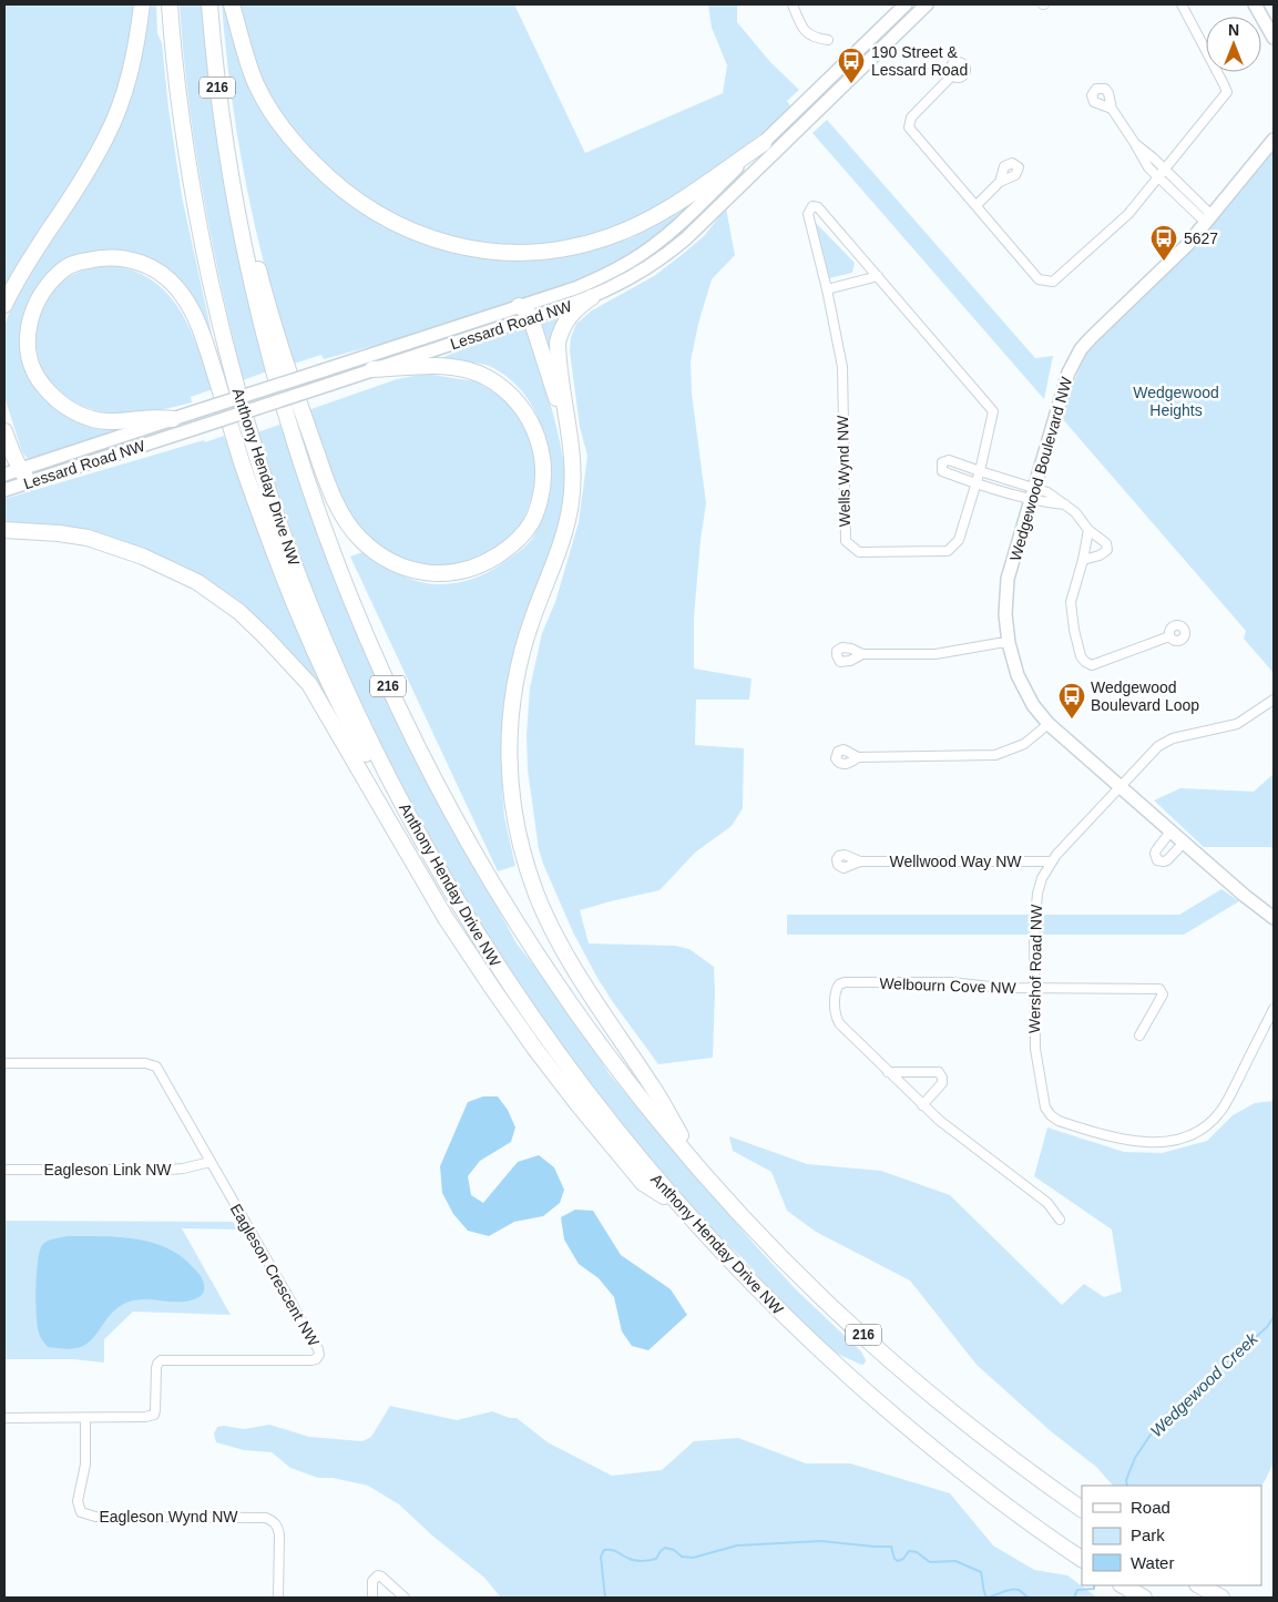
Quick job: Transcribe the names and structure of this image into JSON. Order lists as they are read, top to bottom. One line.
{"streets":{"highway":["216","Anthony Henday Drive NW"],"main road":["Lessard Road NW","Wedgewood Boulevard NW"],"street":["Wells Wynd NW","Wellwood Way NW","Wershof Road NW","Welbourn Cove NW","Eagleson Link NW","Eagleson Crescent NW","Eagleson Wynd NW"]},"crossings":[["Wedgewood Boulevard NW","Wershof Road NW"],["Wellwood Way NW","Wershof Road NW"],["Wershof Road NW","Welbourn Cove NW"],["Eagleson Link NW","Eagleson Crescent NW"],["Eagleson Crescent NW","Eagleson Wynd NW"]],"water":["Wedgewood Creek"],"parks":["Wedgewood Heights"],"places":{"bus stop":["190 Street & Lessard Road","5627","Wedgewood Boulevard Loop"]},"legend":["Road","Park","Water"],"north":"top"}
